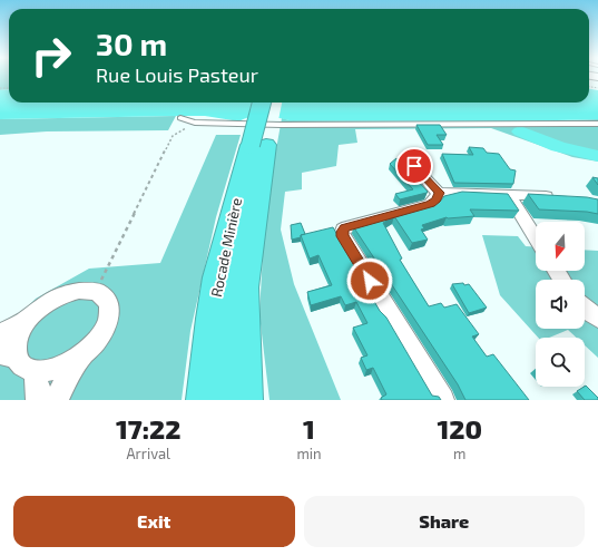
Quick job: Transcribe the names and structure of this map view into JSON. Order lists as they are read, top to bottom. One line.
{"streets":{"highway":["Rocade Minière"]},"north":"bottom","page":{"turn":["30 m","Rue Louis Pasteur"],"eta":["17:22","Arrival","1","min","120","m"],"buttons":["Exit","Share"]}}
